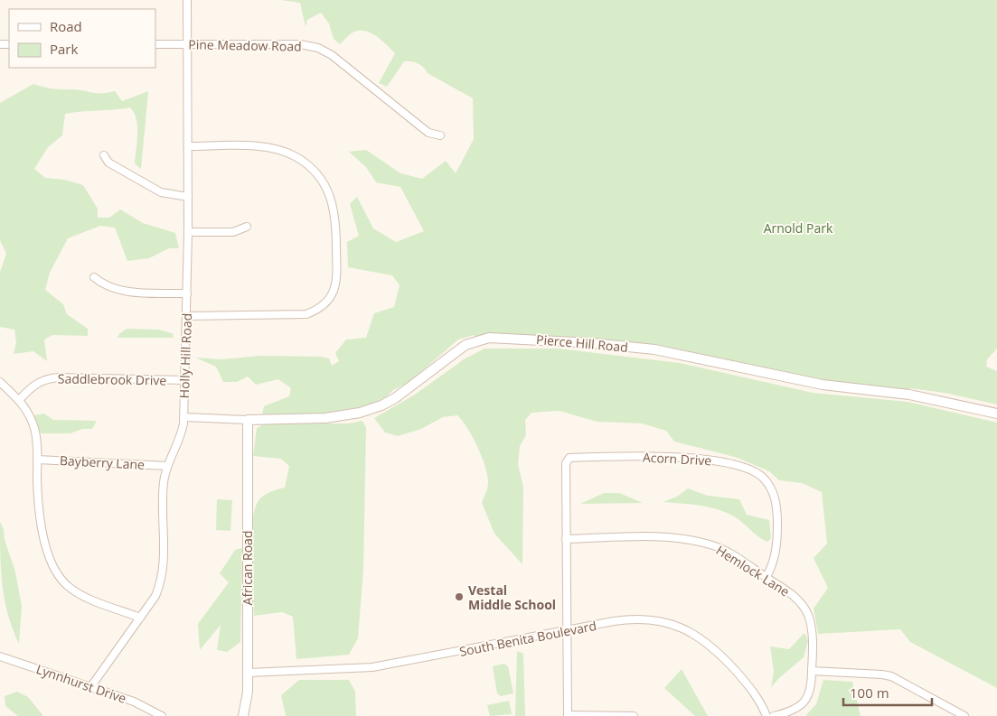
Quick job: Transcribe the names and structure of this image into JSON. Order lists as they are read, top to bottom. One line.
{"streets":{"street":["Pine Meadow Road","Pierce Hill Road","Holly Hill Road","Saddlebrook Drive","Acorn Drive","Bayberry Lane","African Road","Hemlock Lane","South Benita Boulevard","Lynnhurst Drive"]},"crossings":[["Pine Meadow Road","Holly Hill Road"],["Pierce Hill Road","Holly Hill Road"],["Pierce Hill Road","African Road"],["Holly Hill Road","Saddlebrook Drive"],["Holly Hill Road","Bayberry Lane"],["Holly Hill Road","Lynnhurst Drive"],["Acorn Drive","Hemlock Lane"],["African Road","South Benita Boulevard"]],"parks":["Arnold Park"],"places":["Vestal Middle School"],"legend":["Road","Park"],"scale_bar":"100 m"}
